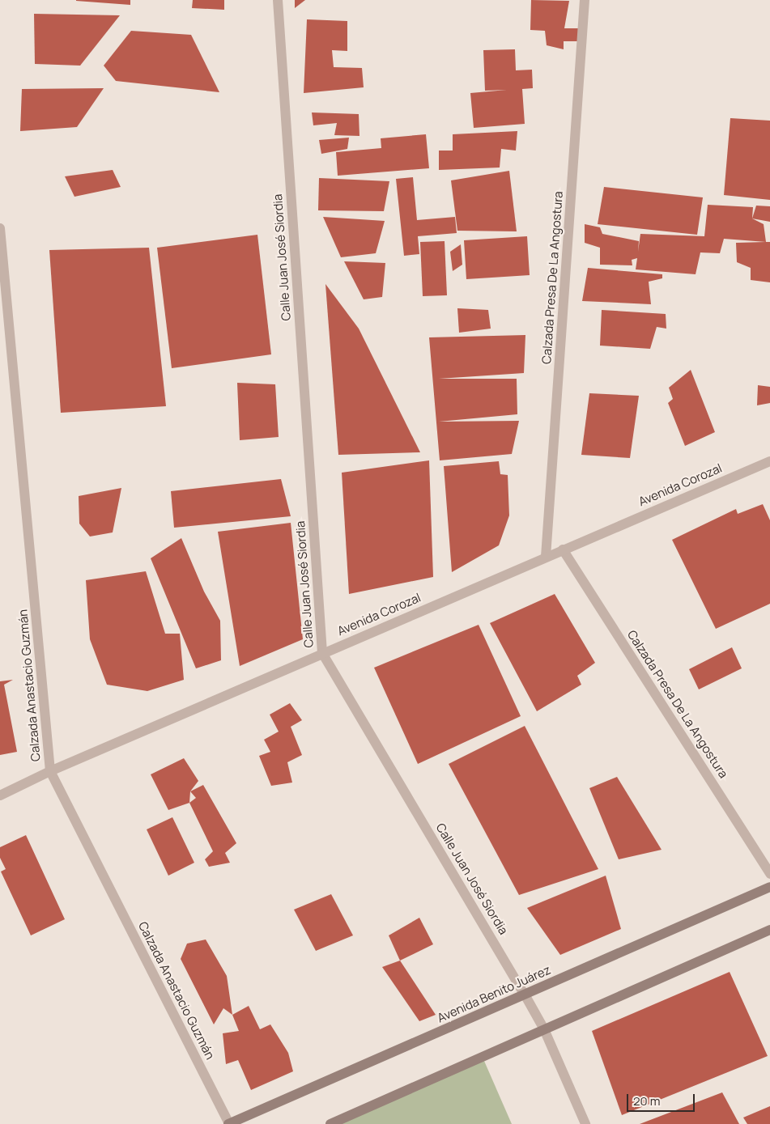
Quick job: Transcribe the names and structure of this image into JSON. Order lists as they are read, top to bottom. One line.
{"streets":{"main road":["Avenida Benito Juárez"],"street":["Calle Juan José Siordia","Calzada Presa De La Angostura","Avenida Corozal","Calzada Anastacio Guzmán"]},"crossings":[["Calle Juan José Siordia","Avenida Corozal"],["Calle Juan José Siordia","Avenida Benito Juárez"],["Calzada Presa De La Angostura","Avenida Corozal"],["Avenida Corozal","Calzada Anastacio Guzmán"],["Calzada Anastacio Guzmán","Avenida Benito Juárez"]],"scale_bar":"20 m"}
